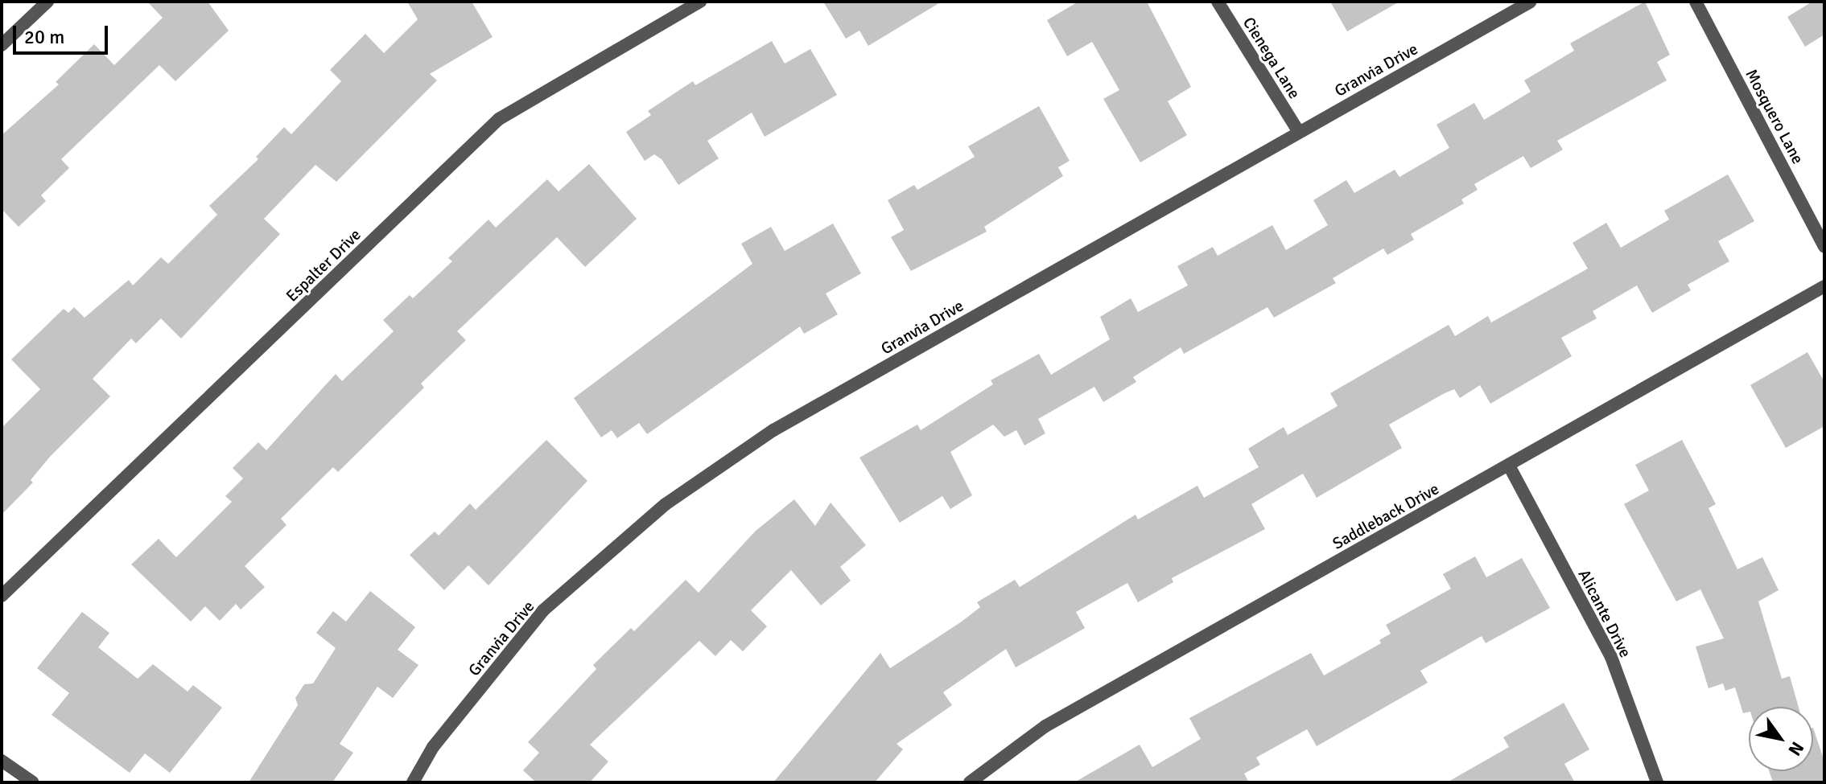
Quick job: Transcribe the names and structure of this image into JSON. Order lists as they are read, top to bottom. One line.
{"streets":{"street":["Cienega Lane","Granvia Drive","Mosquero Lane","Espalter Drive","Saddleback Drive","Alicante Drive"]},"crossings":[["Cienega Lane","Granvia Drive"],["Saddleback Drive","Alicante Drive"]],"scale_bar":"20 m","north":"bottom right"}
